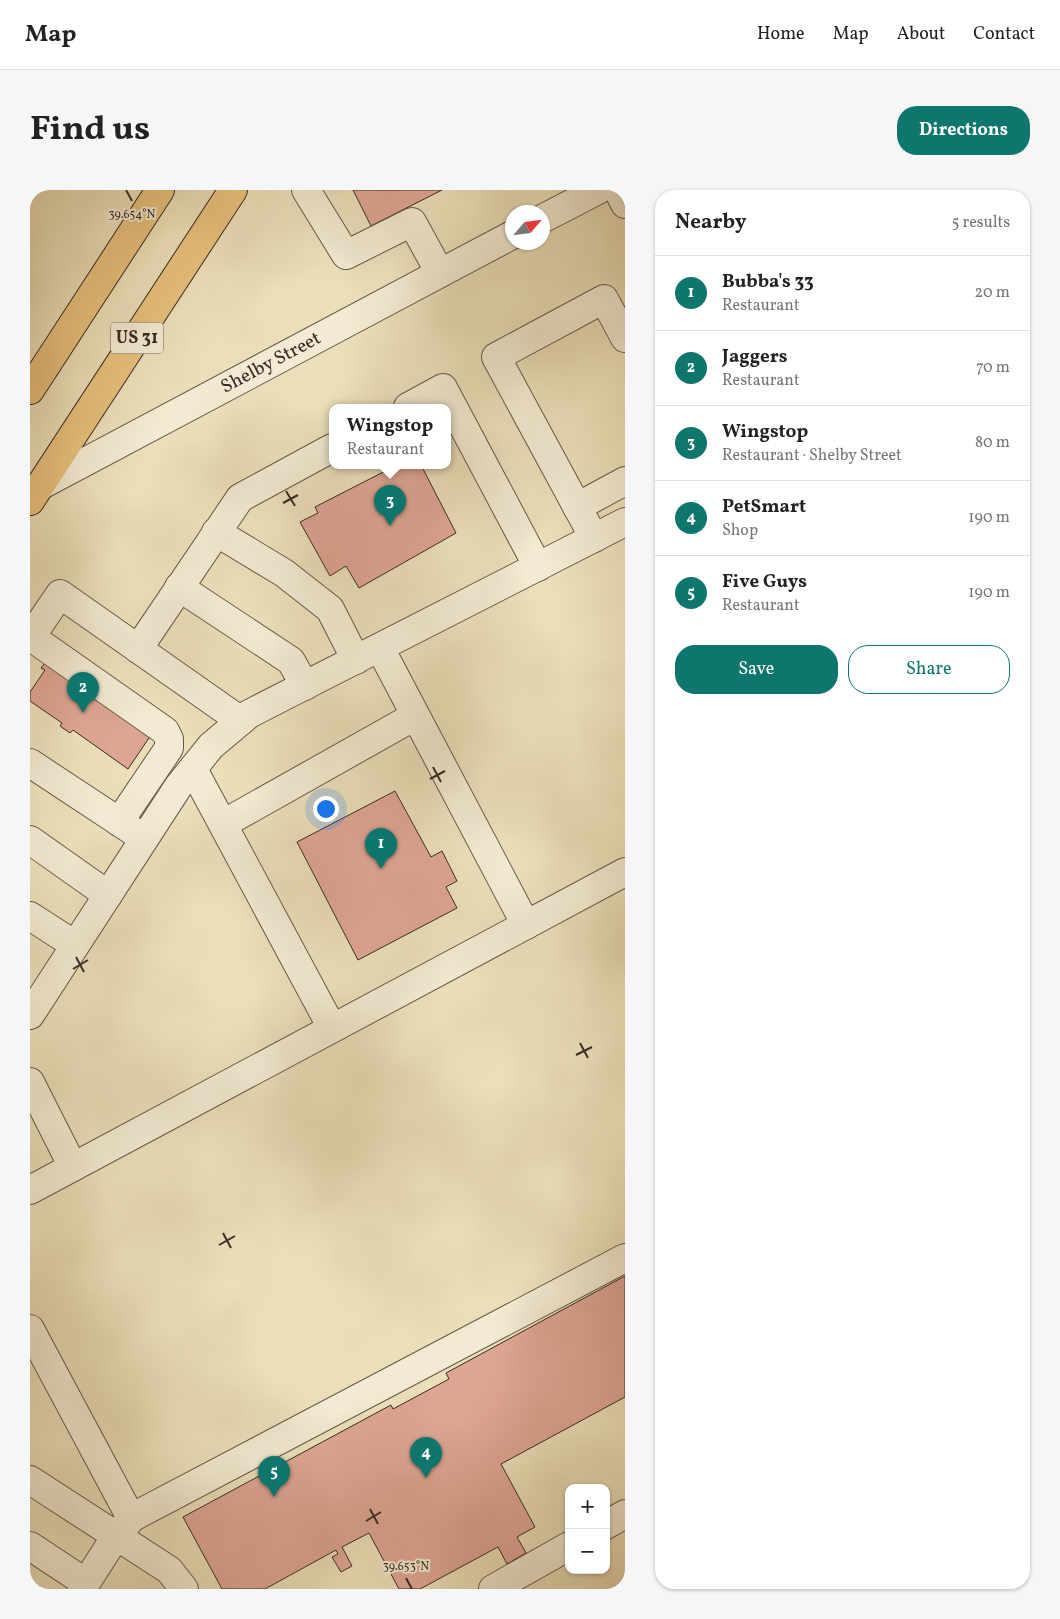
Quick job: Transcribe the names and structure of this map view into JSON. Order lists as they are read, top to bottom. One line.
{"streets":{"main road":["US 31"],"street":["Shelby Street"]},"crossings":[["US 31","Shelby Street"]],"north":"top right","page":{"header":"Map","nav":["Home","Map","About","Contact"],"title":"Find us","buttons":["Directions",["Save","Share"]],"heading":["Nearby","5 results"],"list":[{"mark":"1","name":"Bubba's 33","note":"Restaurant","value":"20 m"},{"mark":"2","name":"Jaggers","note":"Restaurant","value":"70 m"},{"mark":"3","name":"Wingstop","note":"Restaurant · Shelby Street","value":"80 m"},{"mark":"4","name":"PetSmart","note":"Shop","value":"190 m"},{"mark":"5","name":"Five Guys","note":"Restaurant","value":"190 m"}],"popup":["Wingstop","Restaurant"],"pins":["3","2","1","4","5"],"map_buttons":["+","−"]},"coordinates":["39.654°N","39.653°N"]}
